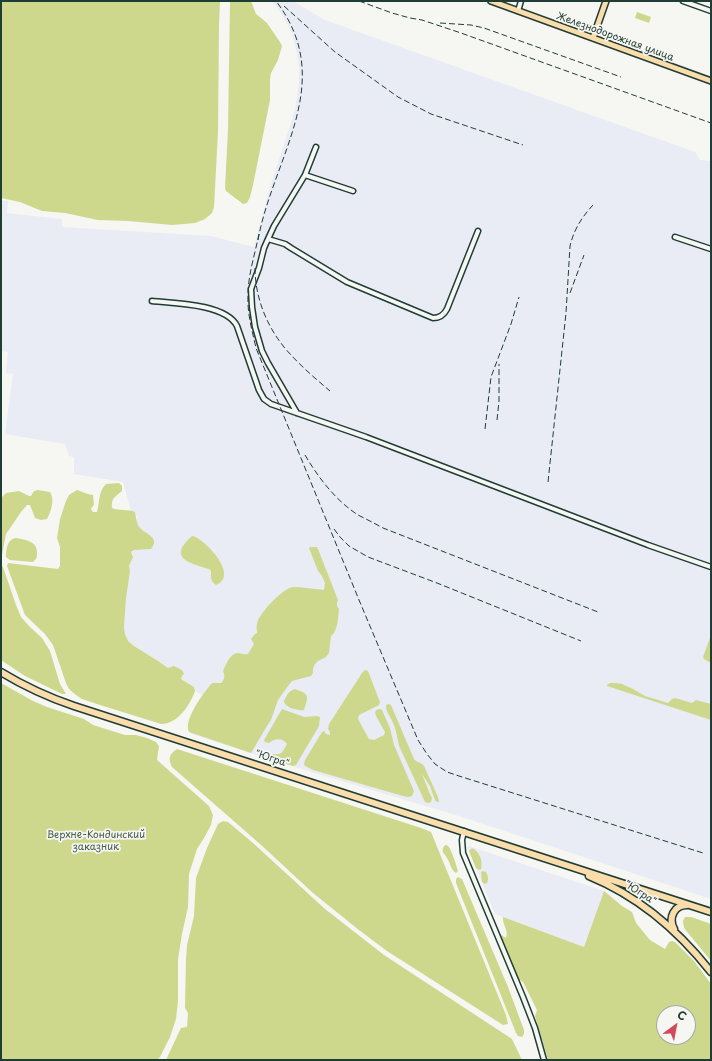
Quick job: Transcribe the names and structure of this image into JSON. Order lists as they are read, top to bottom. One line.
{"streets":{"highway":["\"Югра\""],"main road":["Железнодорожная улица"]},"parks":["Верхне-Кондинский заказник"],"north":"top right"}
